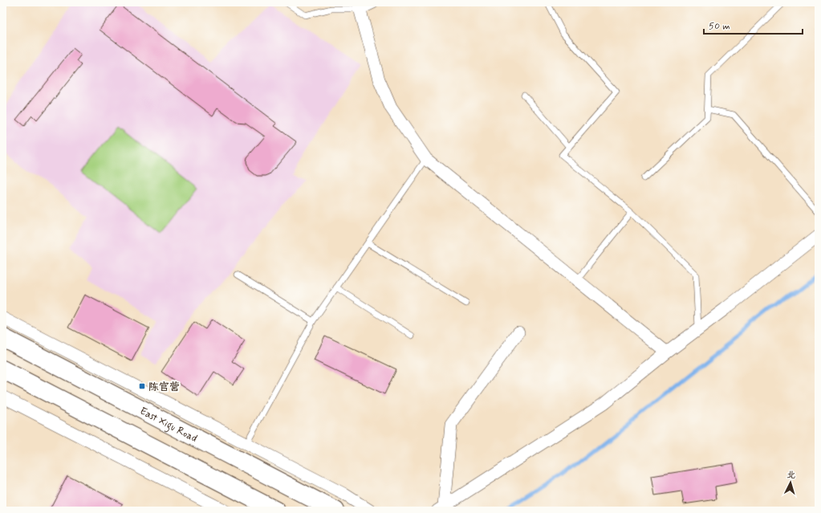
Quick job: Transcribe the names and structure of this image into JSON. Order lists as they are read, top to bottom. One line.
{"streets":{"main road":["East Xigu Road"]},"places":{"transit":["陈官营"]},"scale_bar":"50 m","north":"top"}
